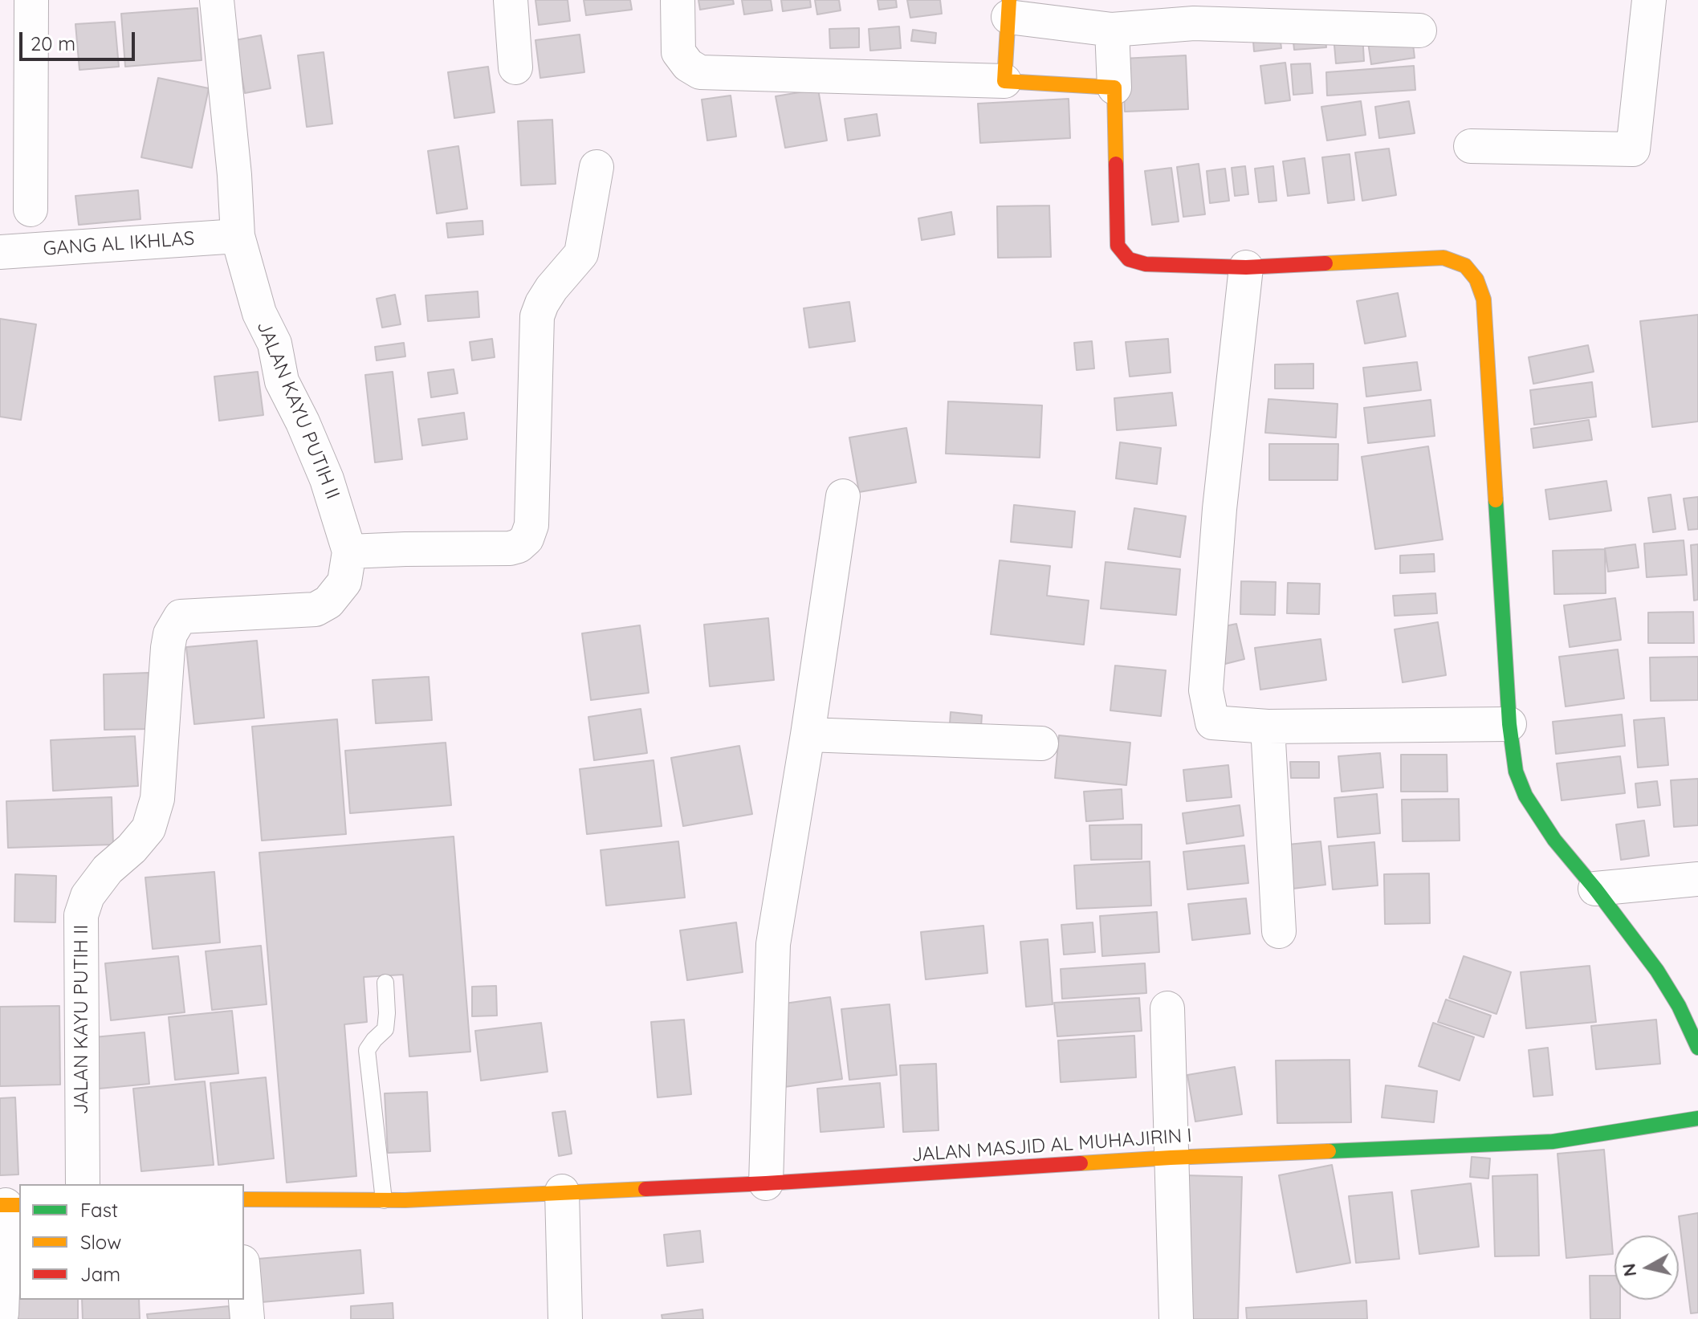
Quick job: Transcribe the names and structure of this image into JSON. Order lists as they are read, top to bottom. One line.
{"streets":{"street":["GANG AL IKHLAS","JALAN KAYU PUTIH II","JALAN MASJID AL MUHAJIRIN I"]},"crossings":[["GANG AL IKHLAS","JALAN KAYU PUTIH II"]],"legend":["Fast","Slow","Jam"],"scale_bar":"20 m","north":"left"}
